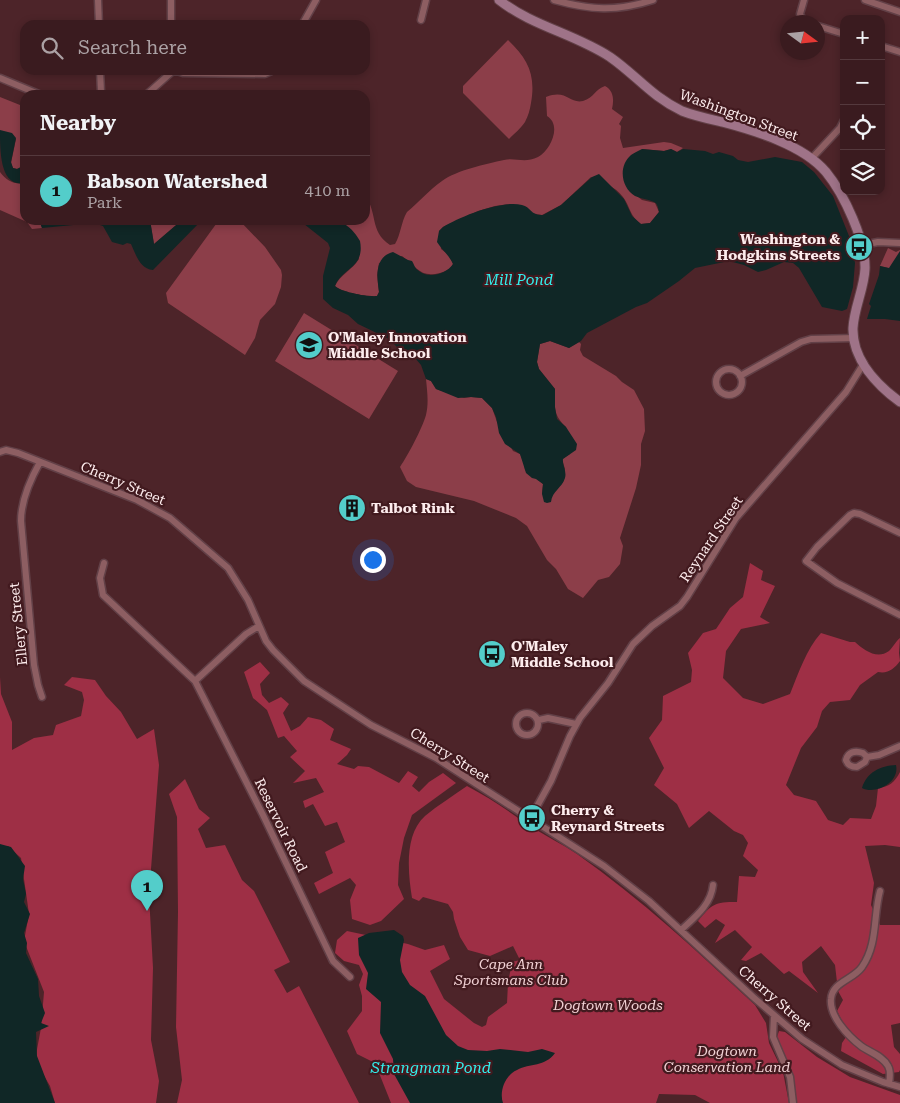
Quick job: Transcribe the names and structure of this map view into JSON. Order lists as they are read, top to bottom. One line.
{"streets":{"main road":["Washington Street"],"street":["Cherry Street","Reynard Street","Ellery Street","Reservoir Road"]},"crossings":[["Washington Street","Reynard Street"],["Cherry Street","Reynard Street"],["Cherry Street","Ellery Street"]],"water":["Mill Pond","Strangman Pond"],"parks":["Cape Ann Sportsmans Club","Dogtown Woods","Dogtown Conservation Land"],"places":{"bus stop":["Washington & Hodgkins Streets","O'Maley Middle School","Cherry & Reynard Streets"],"school or university":["O'Maley Innovation Middle School"],"building":["Talbot Rink"]},"north":"right","page":{"map_buttons":["+","−"],"search":"Search here","heading":"Nearby","list":[{"mark":"1","name":"Babson Watershed","note":"Park","value":"410 m"}],"pins":"1"}}
